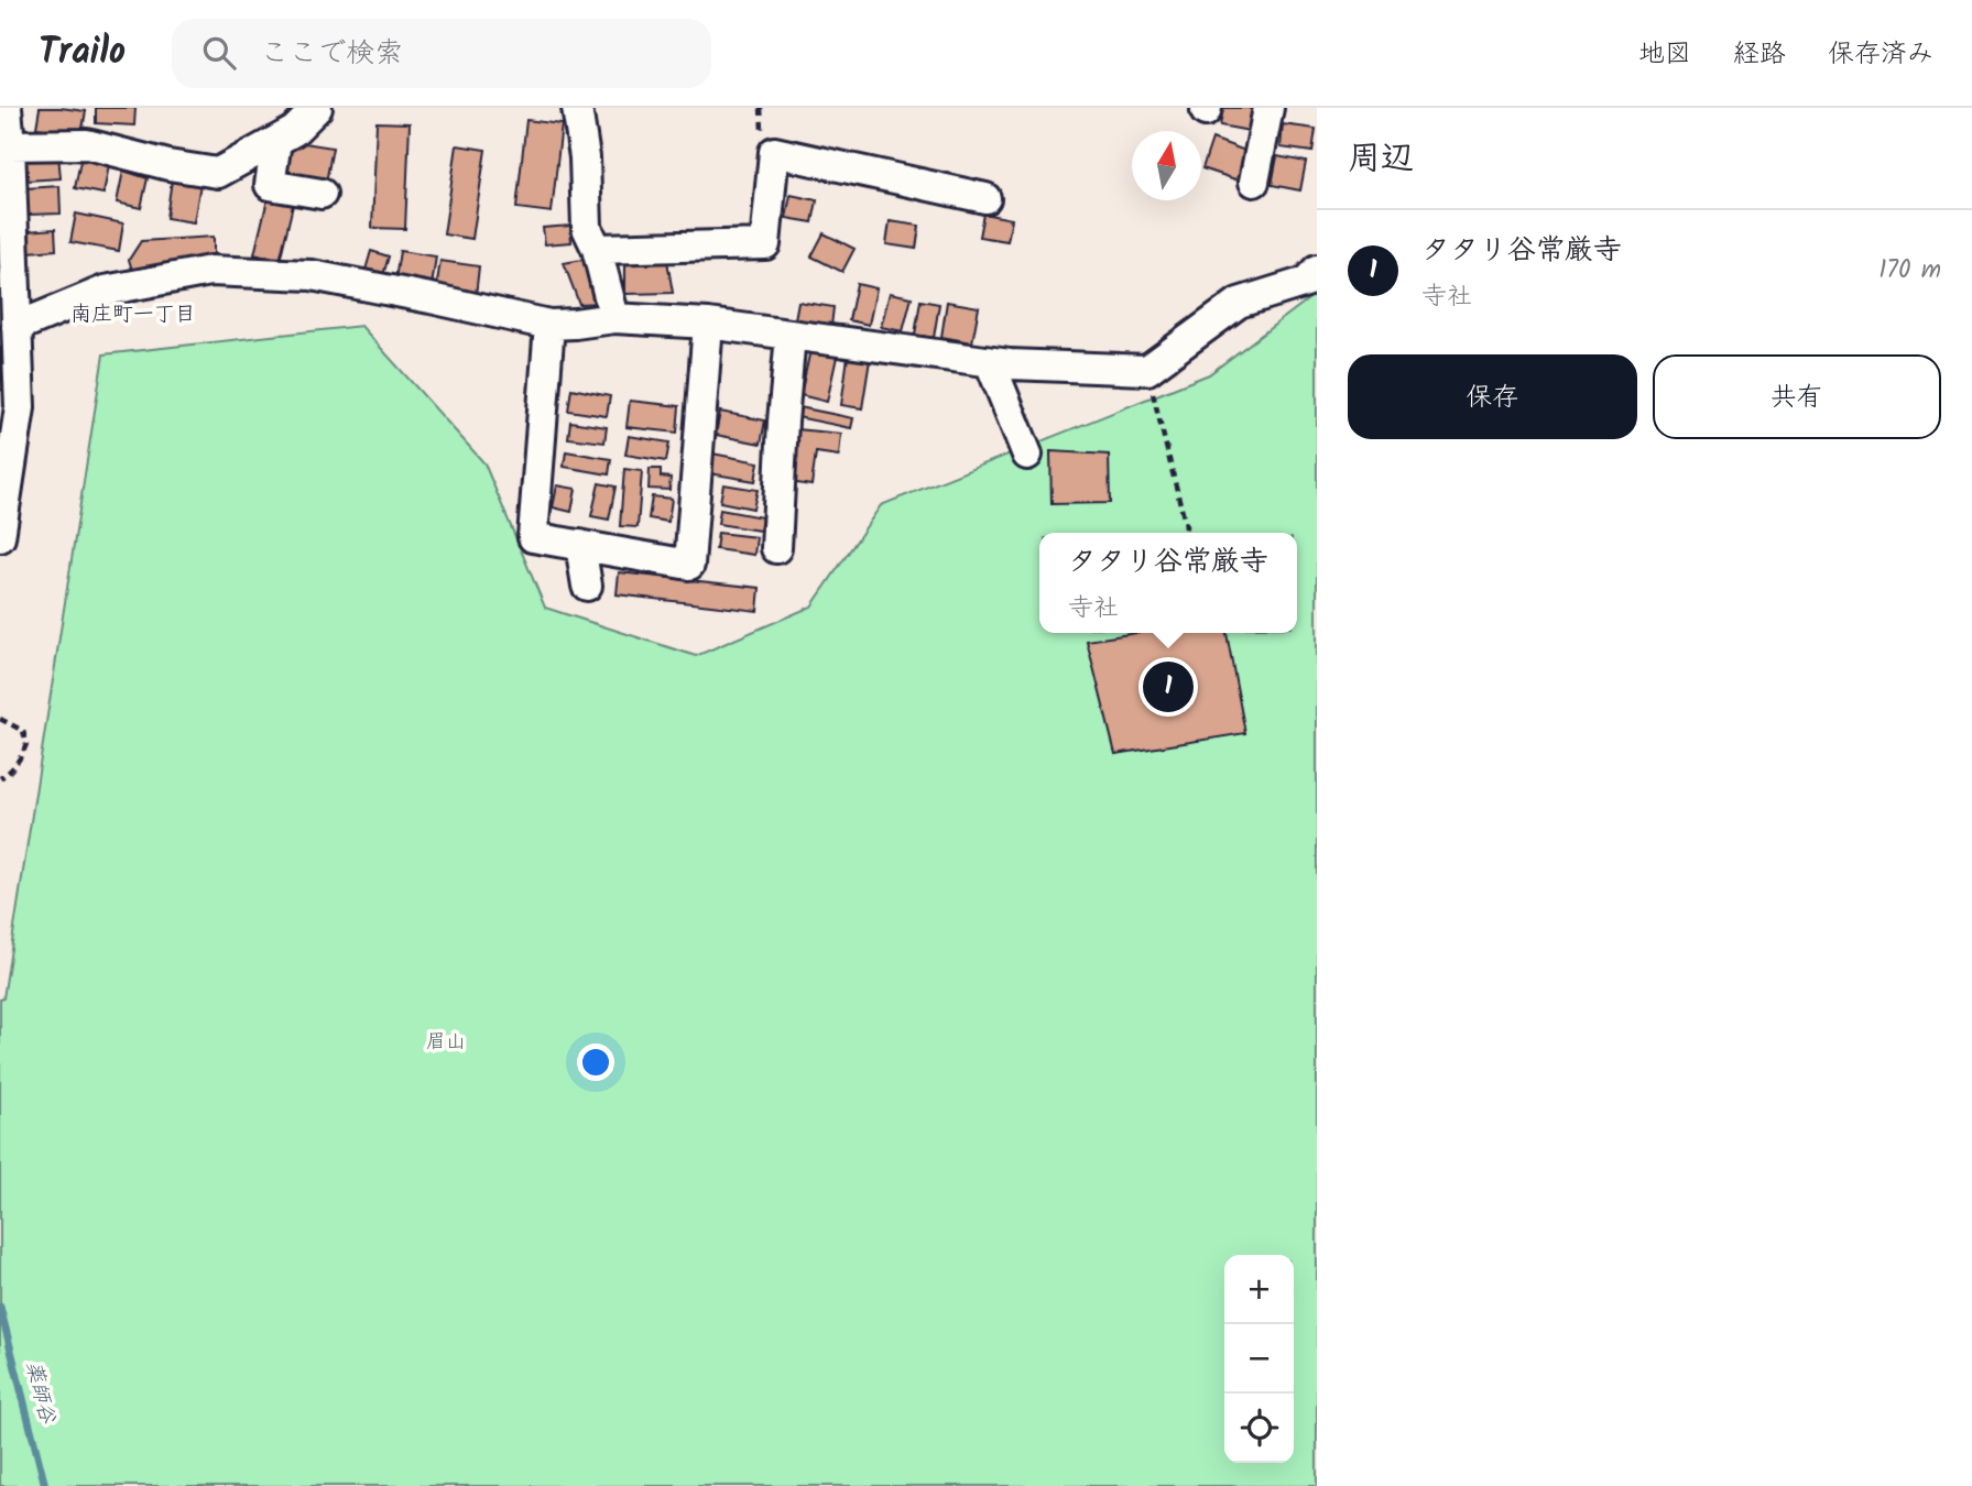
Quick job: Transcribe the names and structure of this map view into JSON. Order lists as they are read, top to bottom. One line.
{"districts":["南庄町一丁目"],"water":["薬師谷"],"parks":["眉山"],"north":"top","page":{"header":"Trailo","search":"ここで検索","nav":["地図","経路","保存済み"],"heading":"周辺","list":[{"mark":"1","name":"タタリ谷常厳寺","note":"寺社","value":"170 m"}],"buttons":["保存","共有"],"popup":["タタリ谷常厳寺","寺社"],"pins":"1","map_buttons":["+","−"]}}
